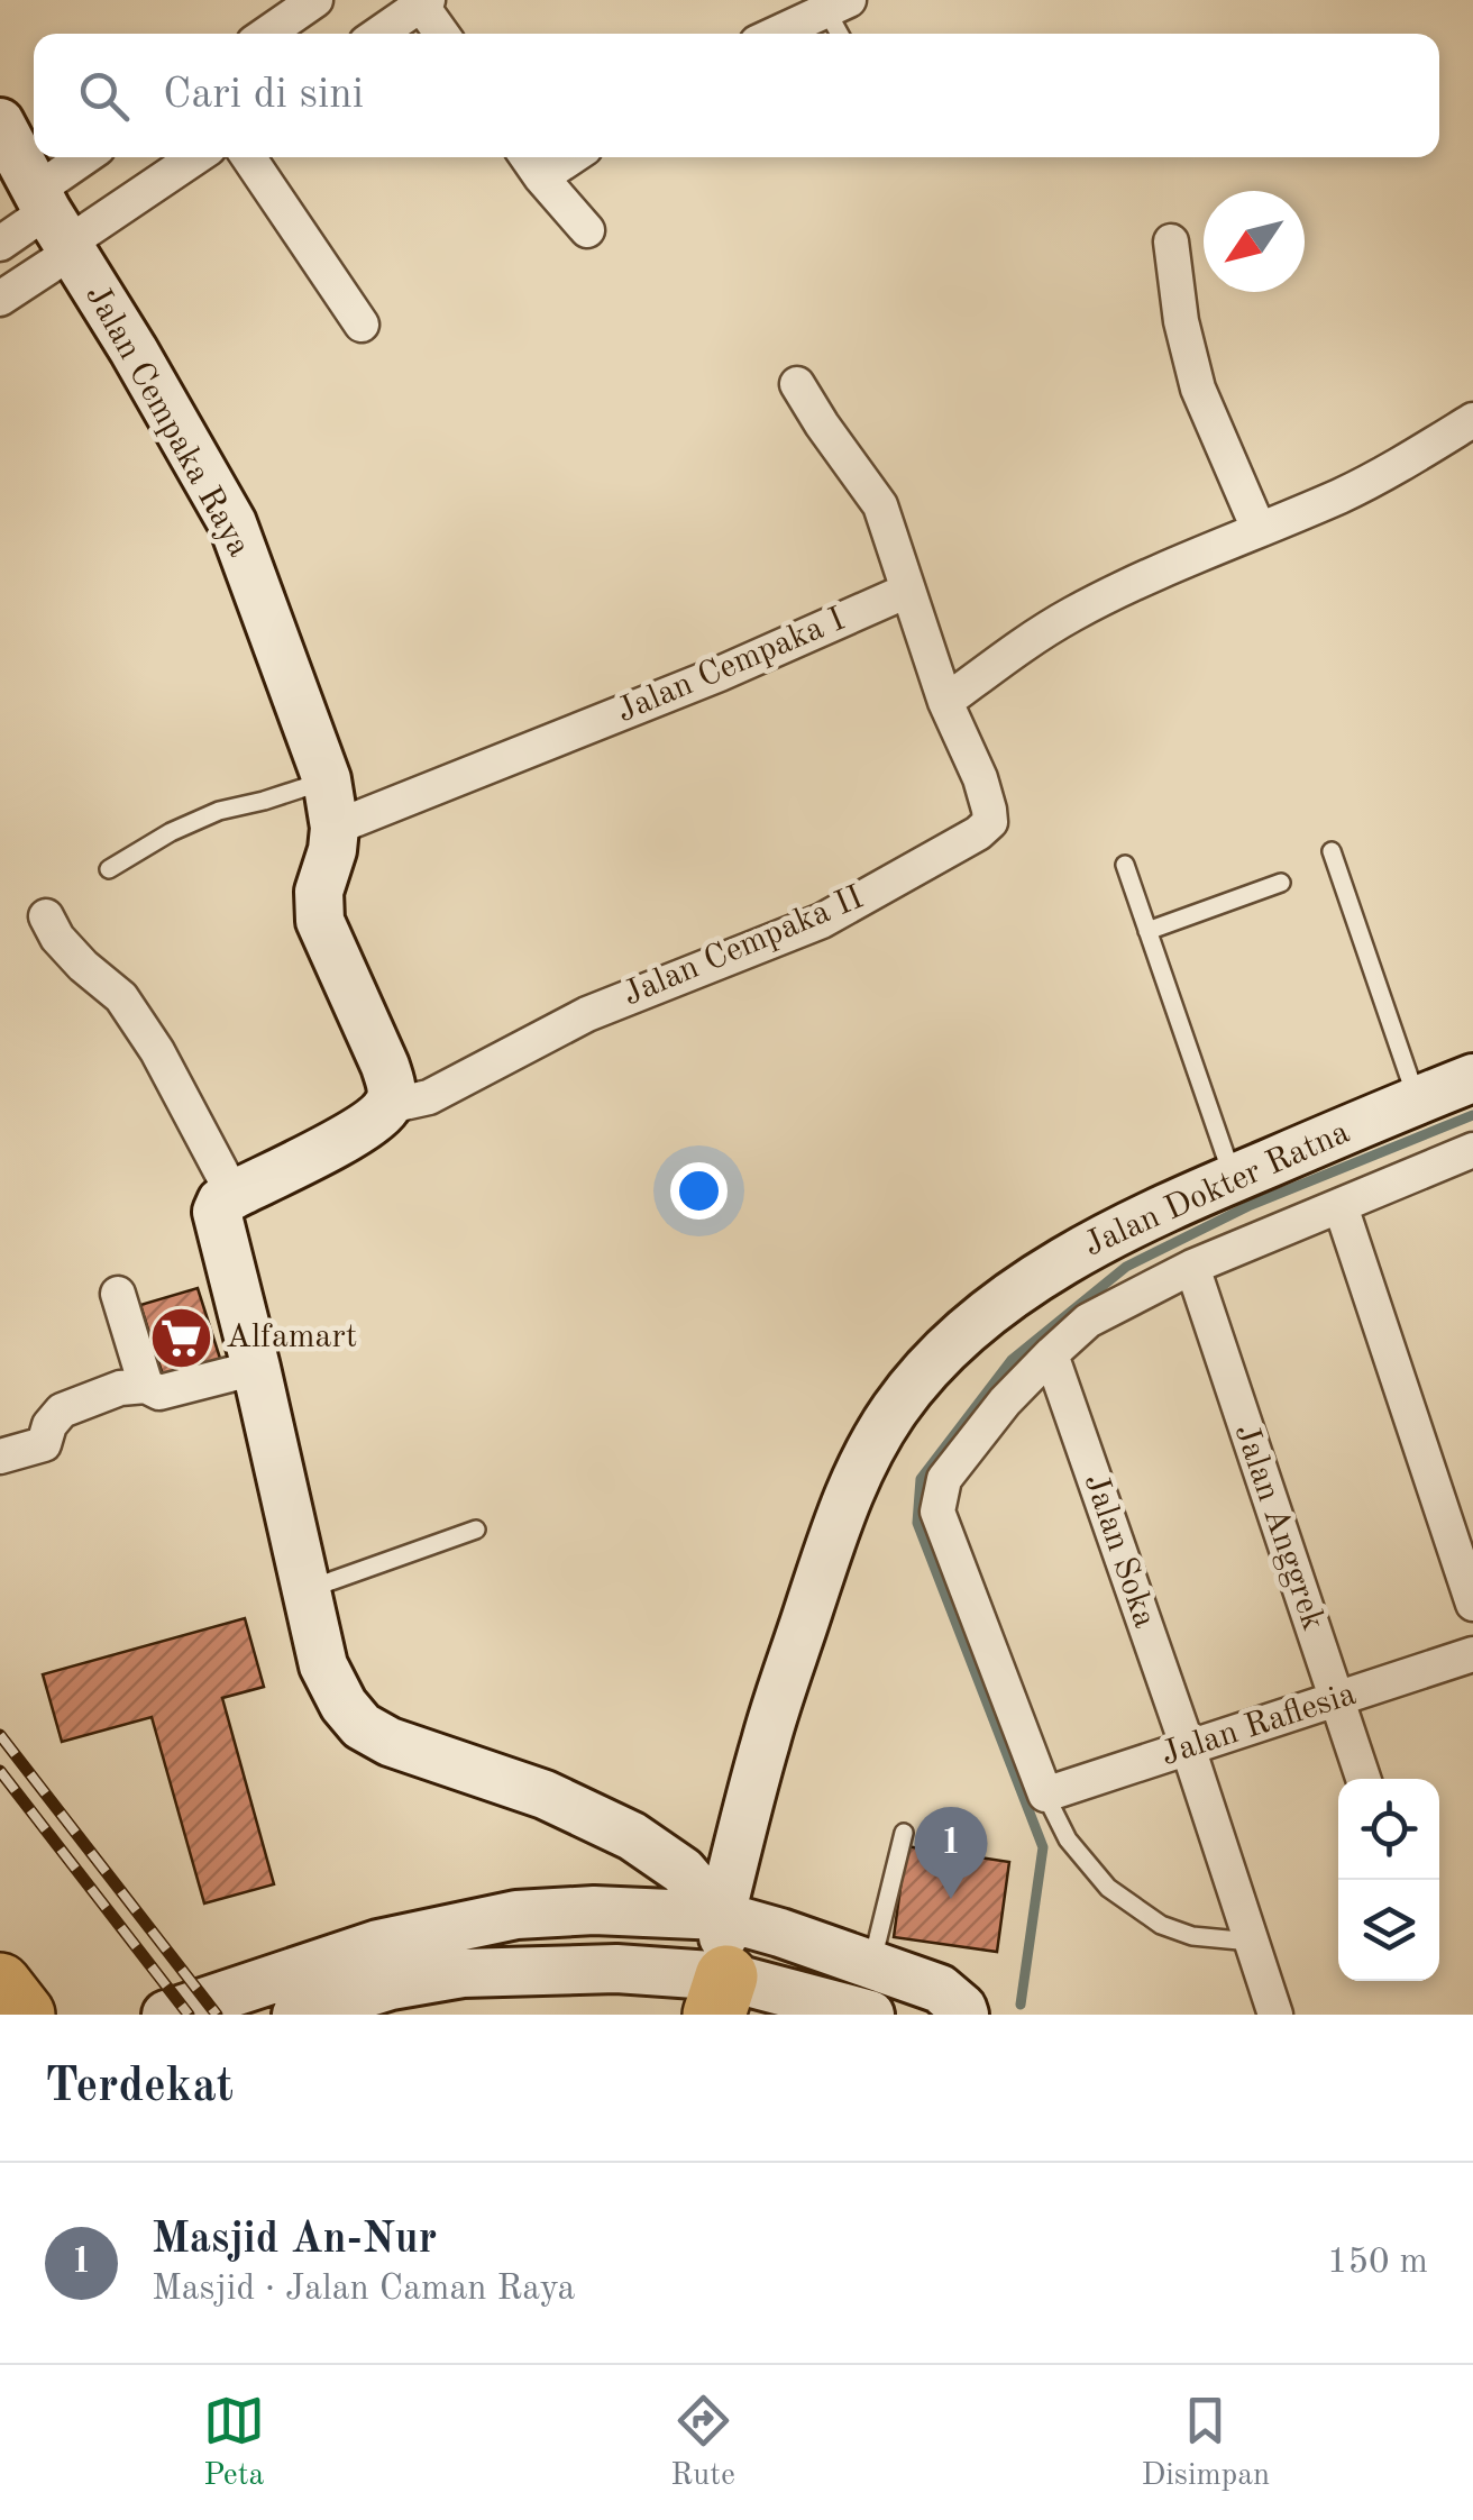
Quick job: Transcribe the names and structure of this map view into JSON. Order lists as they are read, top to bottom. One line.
{"streets":{"street":["Jalan Cempaka Raya","Jalan Cempaka I","Jalan Cempaka II","Jalan Dokter Ratna","Jalan Anggrek","Jalan Soka","Jalan Raflesia"]},"crossings":[["Jalan Cempaka Raya","Jalan Cempaka I"],["Jalan Cempaka Raya","Jalan Cempaka II"],["Jalan Cempaka I","Jalan Cempaka II"],["Jalan Anggrek","Jalan Raflesia"],["Jalan Soka","Jalan Raflesia"]],"places":{"supermarket":["Alfamart"]},"north":"bottom left","page":{"search":"Cari di sini","pins":"1","heading":"Terdekat","list":[{"mark":"1","name":"Masjid An-Nur","note":"Masjid · Jalan Caman Raya","value":"150 m"}],"nav":["Peta","Rute","Disimpan"]}}
